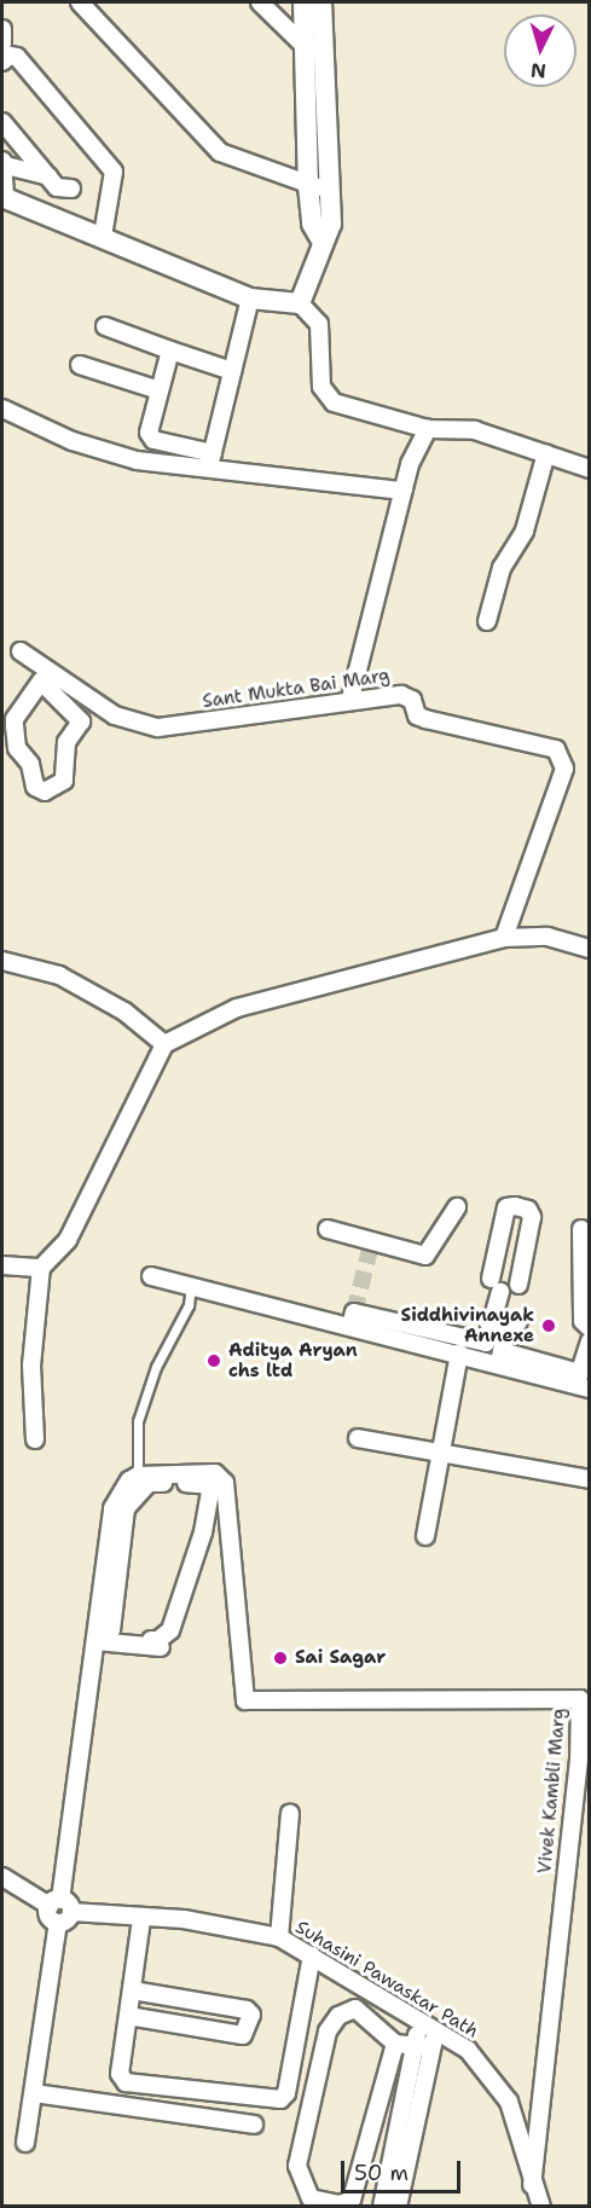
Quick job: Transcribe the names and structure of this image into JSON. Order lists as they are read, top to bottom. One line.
{"streets":{"street":["Sant Mukta Bai Marg","Vivek Kambli Marg","Suhasini Pawaskar Path"]},"crossings":[["Vivek Kambli Marg","Suhasini Pawaskar Path"]],"places":["Siddhivinayak Annexe","Aditya Aryan chs ltd","Sai Sagar"],"scale_bar":"50 m","north":"bottom"}
